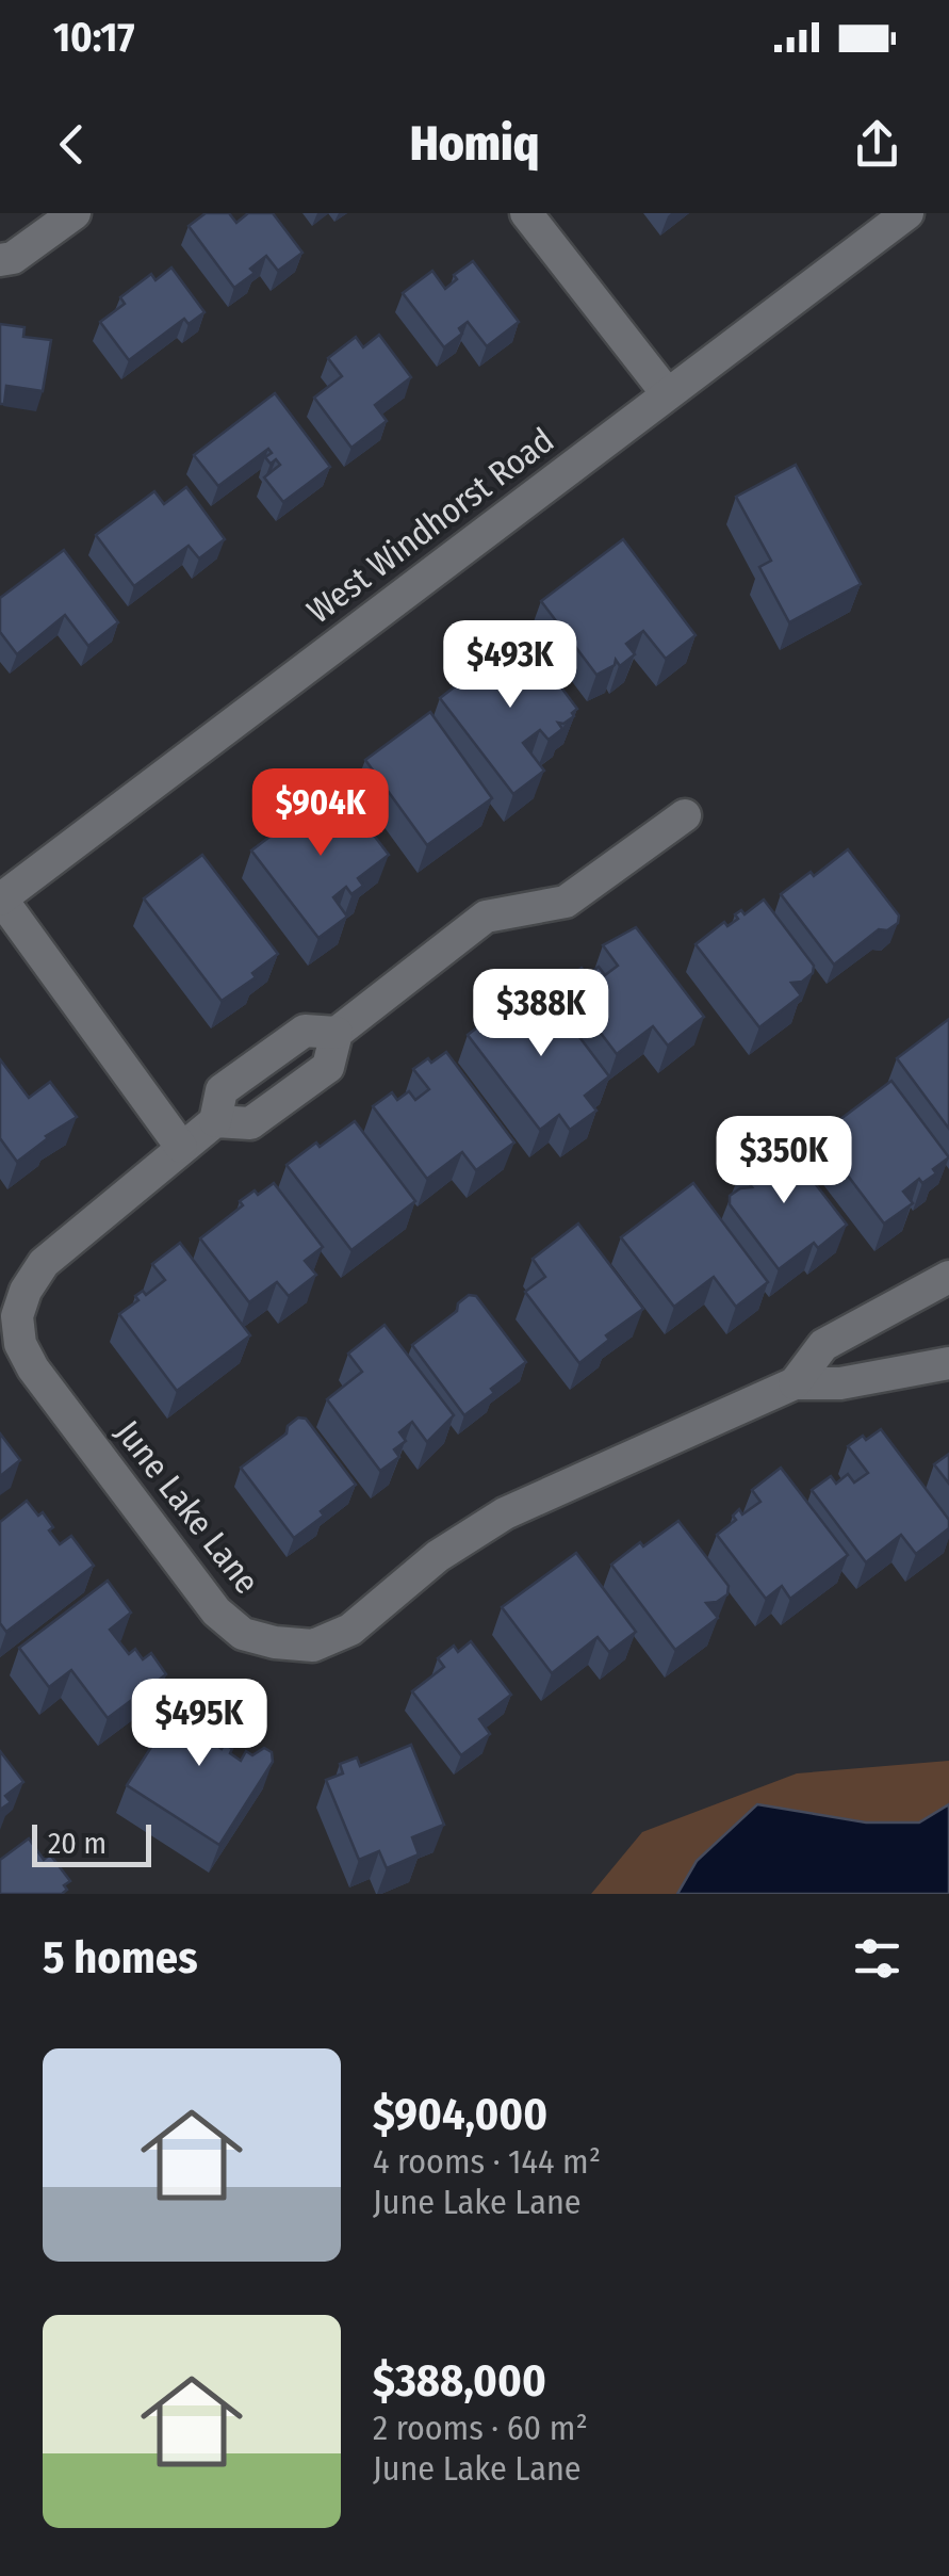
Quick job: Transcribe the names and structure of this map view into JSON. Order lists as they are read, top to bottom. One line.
{"streets":{"street":["West Windhorst Road","June Lake Lane"]},"scale_bar":"20 m","page":{"status":"10:17","header":"Homiq","price":["$493K","$904K","$388K","$350K","$495K"],"scale":"20 m","heading":"5 homes","list":[{"name":"$904,000","note":"4 rooms · 144 m² · June Lake Lane"},{"name":"$388,000","note":"2 rooms · 60 m² · June Lake Lane"}]}}
